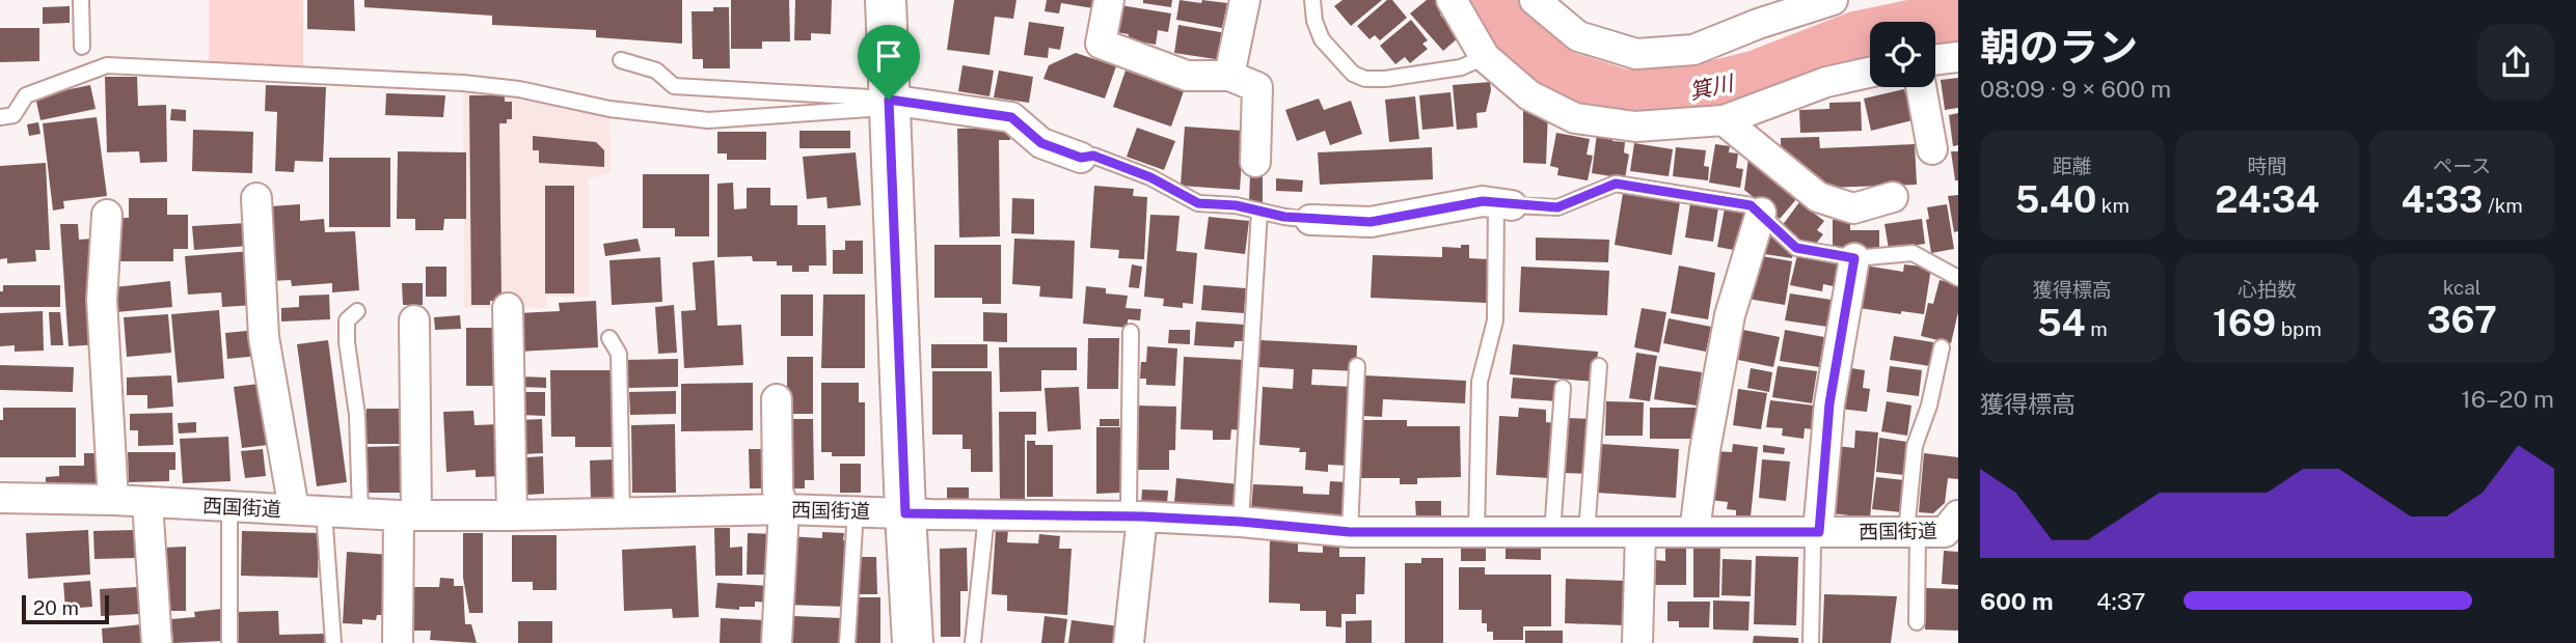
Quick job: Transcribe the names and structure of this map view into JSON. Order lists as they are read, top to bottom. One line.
{"streets":{"street":["西国街道"]},"water":["箕川"],"scale_bar":"20 m","page":{"heading":["朝のラン","08:09 · 9 × 600 m"],"stats":[["距離","5.40 km"],["時間","24:34"],["ペース","4:33 /km"],["獲得標高","54 m"],["心拍数","169 bpm"],["kcal","367"]],"chart":["獲得標高","16–20 m"],"list":[{"name":"600 m","note":"4:37"}],"scale":"20 m"}}
